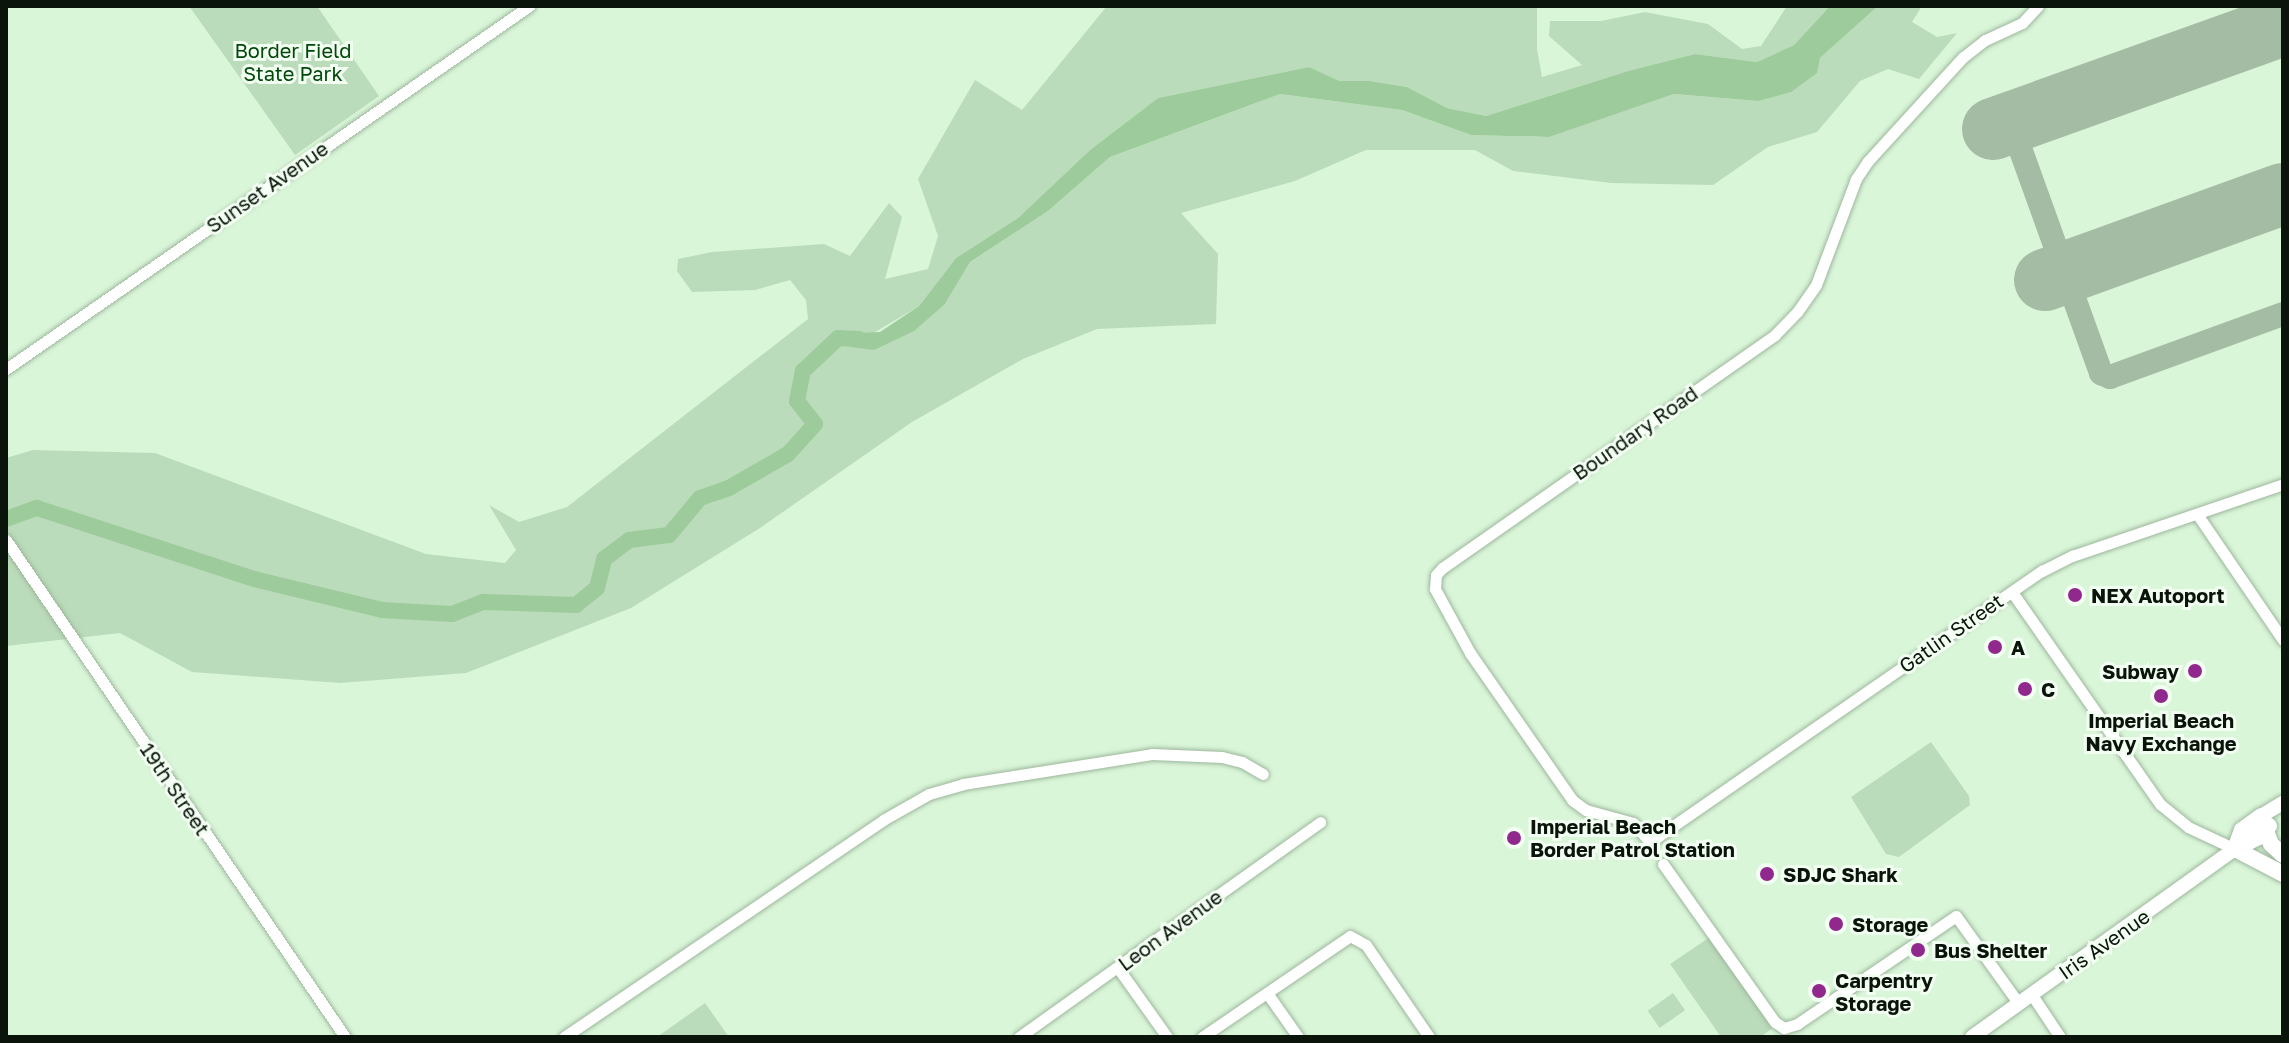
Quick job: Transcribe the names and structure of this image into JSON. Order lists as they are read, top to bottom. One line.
{"streets":{"street":["Sunset Avenue","Boundary Road","Gatlin Street","19th Street","Leon Avenue","Iris Avenue"]},"crossings":[["Boundary Road","Gatlin Street"]],"parks":["Border Field State Park"],"places":["NEX Autoport","A","Subway","C","Imperial Beach Navy Exchange","Imperial Beach Border Patrol Station","SDJC Shark","Storage","Bus Shelter","Carpentry Storage"]}
